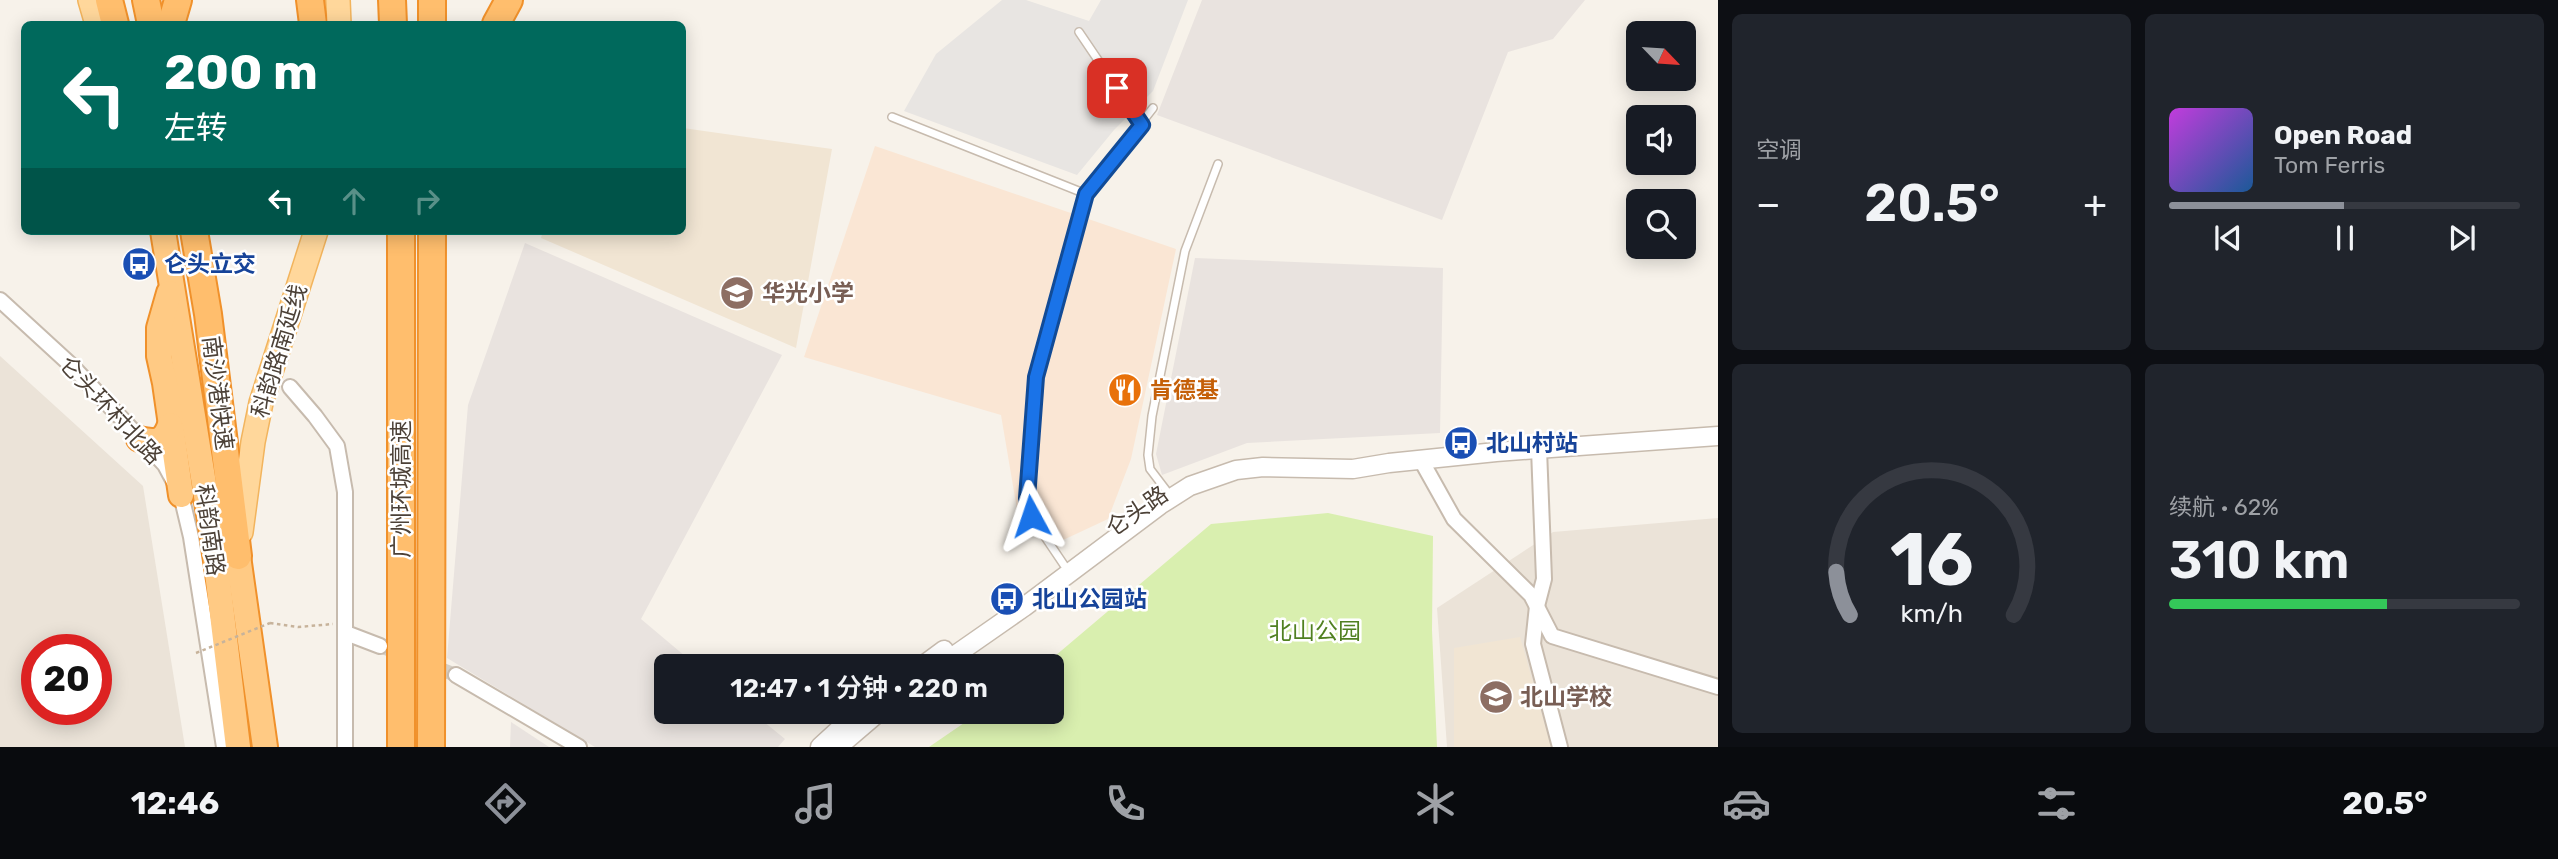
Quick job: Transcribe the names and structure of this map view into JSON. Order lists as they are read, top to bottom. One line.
{"streets":{"highway":["南沙港快速","广州环城高速","科韵南路"],"main road":["科韵路南延线"],"street":["仑头环村北路","仑头路"]},"crossings":[["科韵路南延线","南沙港快速"],["科韵路南延线","科韵南路"],["南沙港快速","科韵南路"]],"parks":["北山公园"],"places":{"bus stop":["仑头立交","北山村站","北山公园站"],"school or university":["华光小学","北山学校"],"restaurant":["肯德基"]},"north":"bottom right","page":{"tile":["空调",["续航 · 62%","310 km"]],"turn":["200 m","左转"],"song":["Open Road","Tom Ferris"],"heat":["−","20.5°","+"],"limit":"20","trip":"12:47 · 1 分钟 · 220 m","tabs":["12:46","20.5°"],"gauge":["16","km/h"]}}
